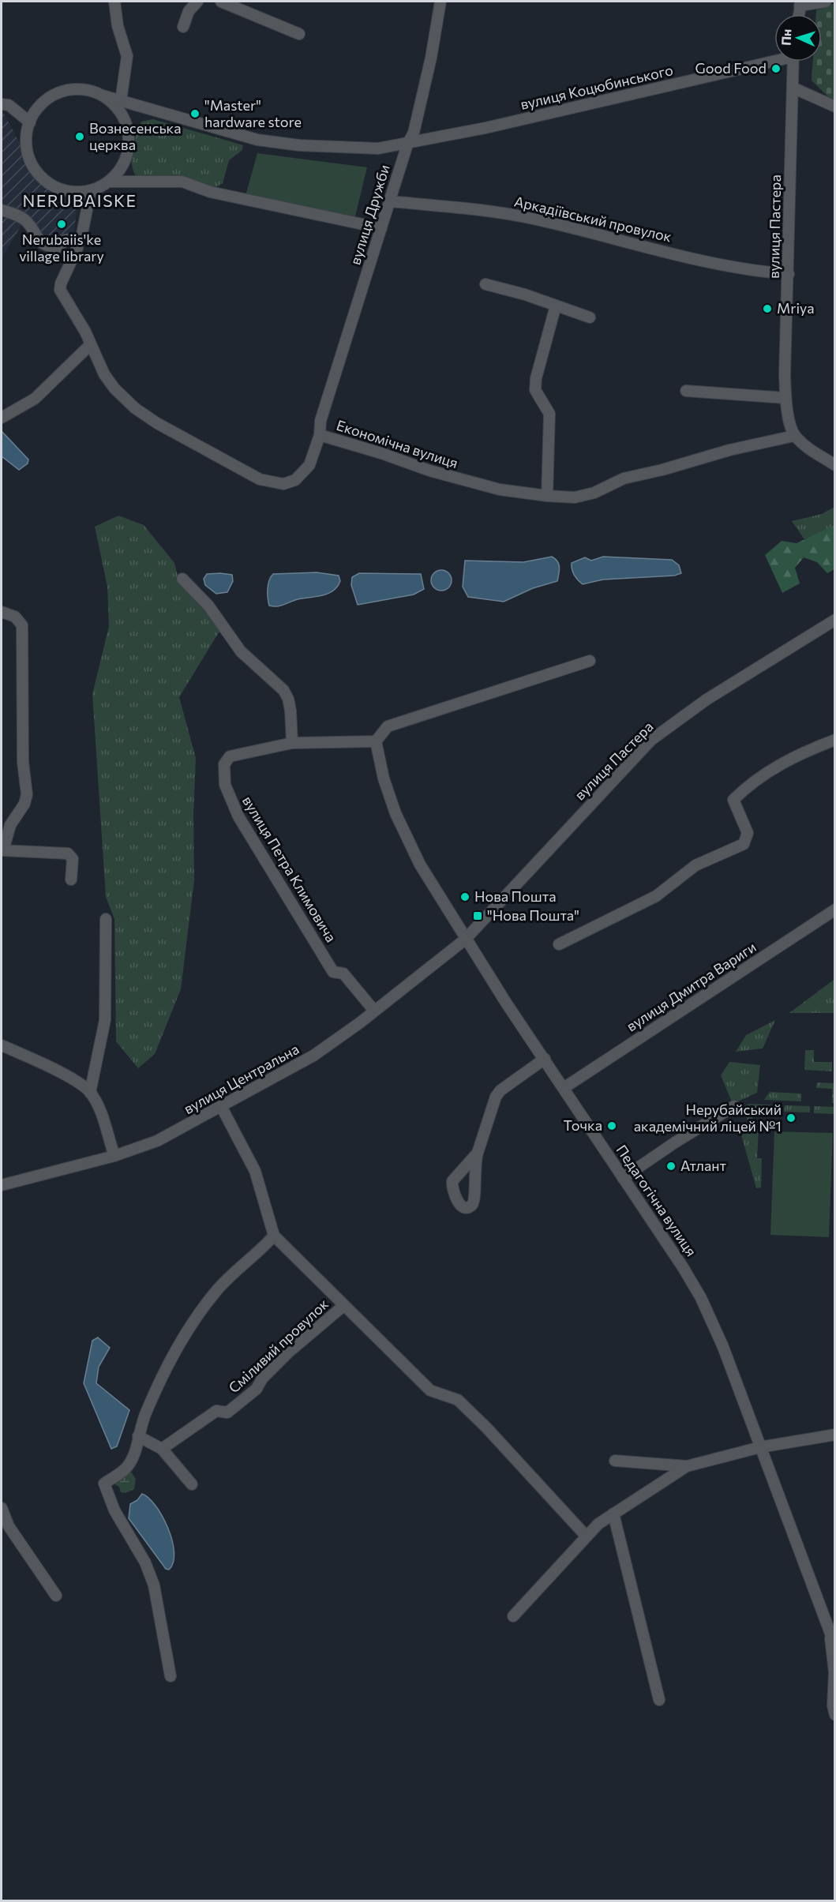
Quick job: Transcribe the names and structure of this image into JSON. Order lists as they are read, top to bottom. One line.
{"streets":{"street":["вулиця Коцюбинського","вулиця Дружби","Аркадіївський провулок","вулиця Пастера","Економічна вулиця","вулиця Петра Климовича","вулиця Дмитра Вариги","вулиця Центральна","Педагогічна вулиця","Сміливий провулок"]},"crossings":[["вулиця Коцюбинського","вулиця Дружби"],["вулиця Коцюбинського","Економічна вулиця"],["вулиця Дружби","Аркадіївський провулок"],["вулиця Дружби","Економічна вулиця"],["Аркадіївський провулок","вулиця Пастера"],["вулиця Пастера","Економічна вулиця"],["вулиця Пастера","вулиця Центральна"],["вулиця Пастера","Педагогічна вулиця"],["вулиця Петра Климовича","вулиця Центральна"],["вулиця Дмитра Вариги","Педагогічна вулиця"],["вулиця Центральна","Педагогічна вулиця"],["вулиця Центральна","Сміливий провулок"]],"districts":["NERUBAISKE"],"places":{"other":["Good Food","\"Master\" hardware store","Вознесенська церква","Nerubaiis'ke village library","Mriya","Нова Пошта","Нерубайський академічний ліцей №1","Точка","Атлант"],"transit":["\"Нова Пошта\""]},"north":"left"}
